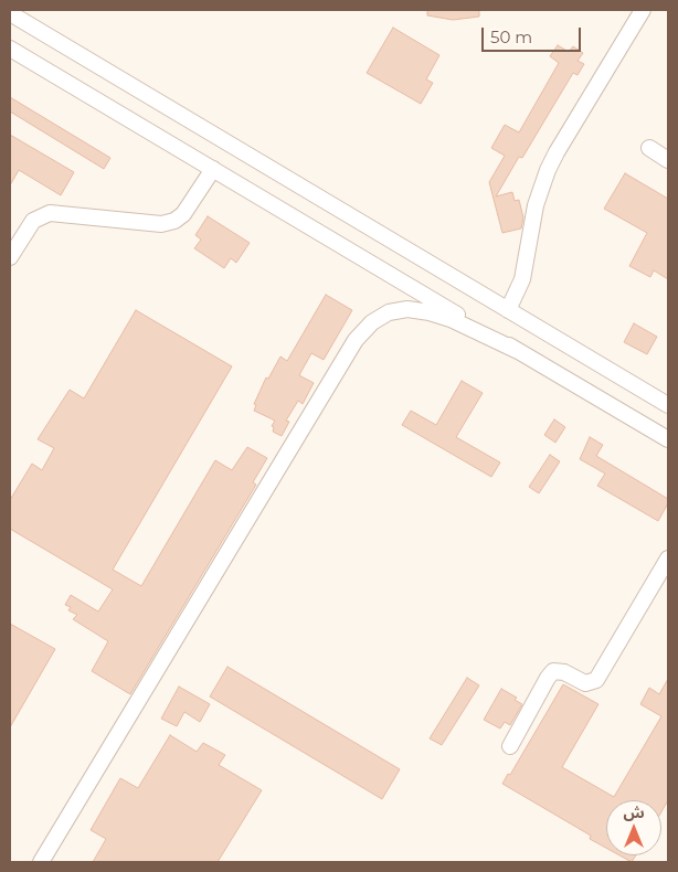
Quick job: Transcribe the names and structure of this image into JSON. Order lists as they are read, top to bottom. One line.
{"scale_bar":"50 m","north":"top"}
